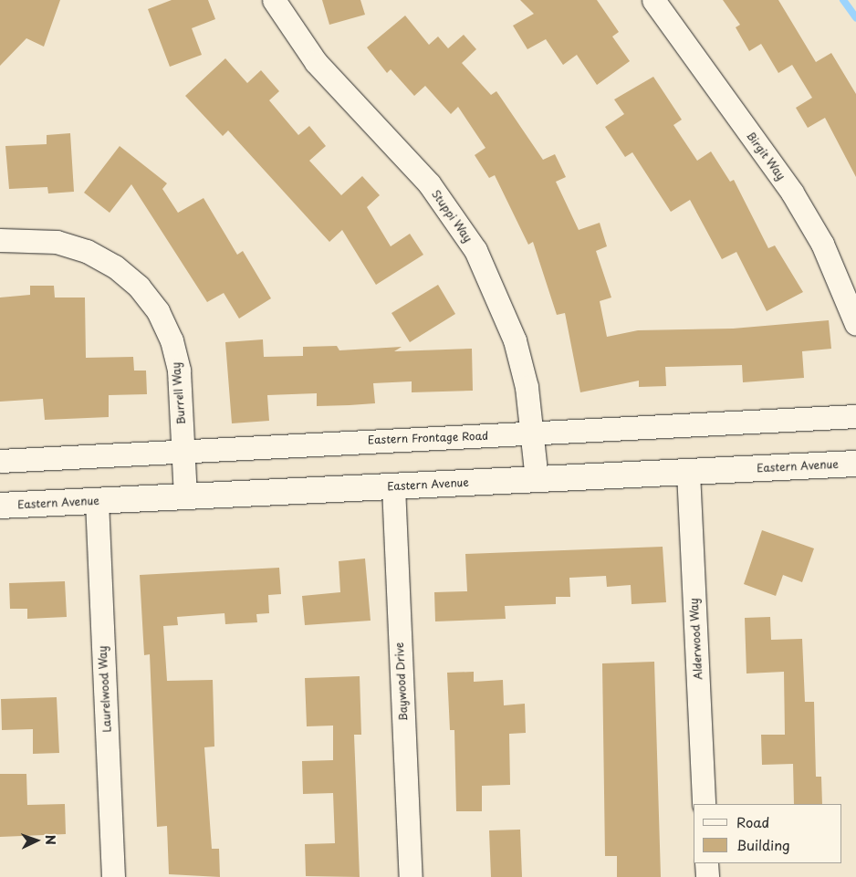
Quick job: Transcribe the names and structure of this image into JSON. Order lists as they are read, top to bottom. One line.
{"streets":{"main road":["Eastern Avenue"],"street":["Birgit Way","Stuppi Way","Burrell Way","Eastern Frontage Road","Alderwood Way","Baywood Drive","Laurelwood Way"]},"crossings":[["Stuppi Way","Eastern Frontage Road"],["Stuppi Way","Eastern Avenue"],["Burrell Way","Eastern Frontage Road"],["Burrell Way","Eastern Avenue"],["Eastern Avenue","Alderwood Way"],["Eastern Avenue","Baywood Drive"],["Eastern Avenue","Laurelwood Way"]],"legend":["Road","Building"],"north":"right"}
